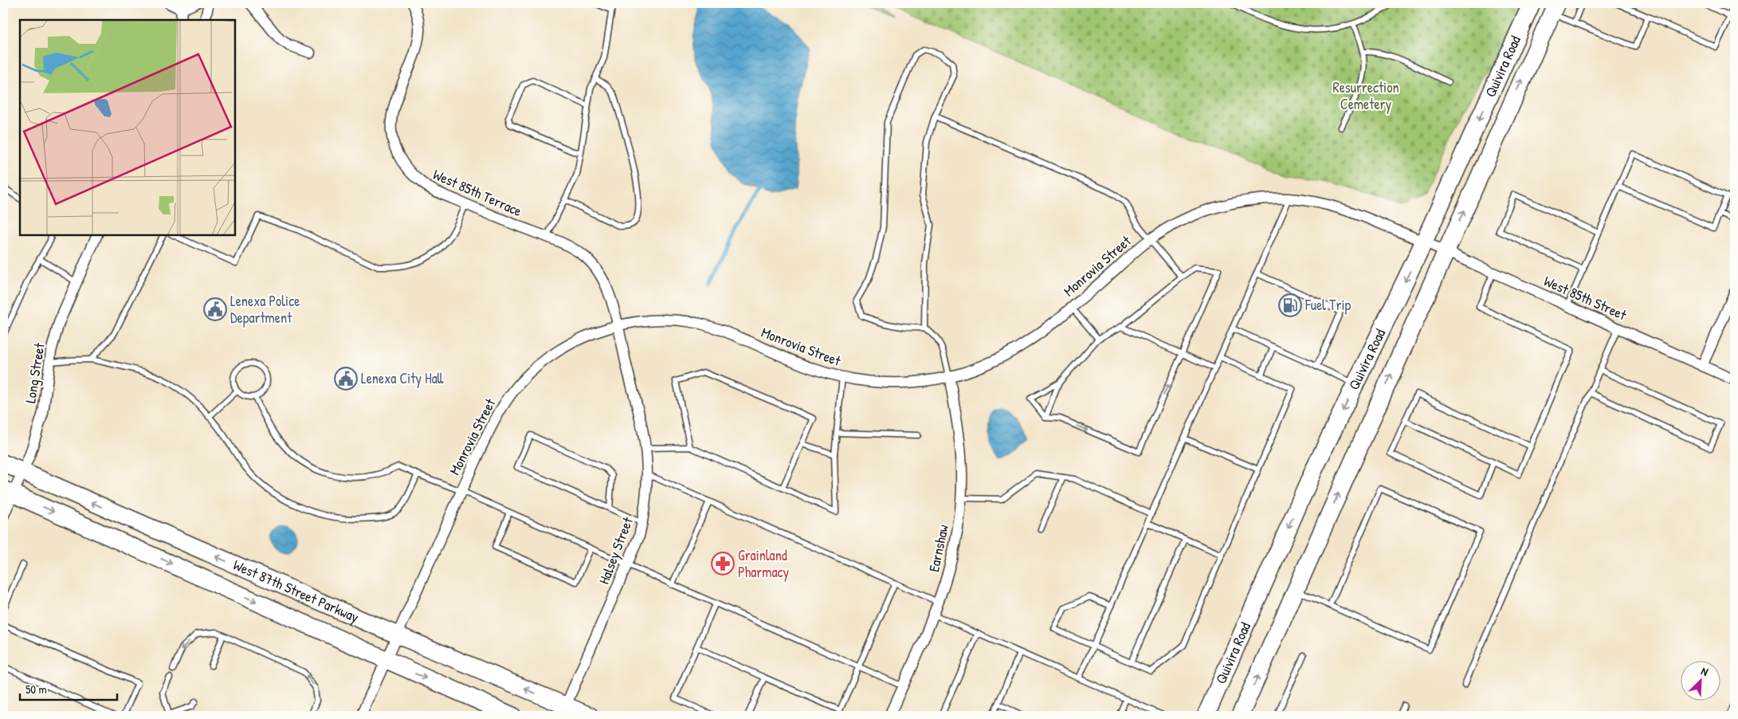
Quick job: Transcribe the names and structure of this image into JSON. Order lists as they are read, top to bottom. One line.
{"streets":{"main road":["Quivira Road","West 87th Street Parkway"],"street":["West 85th Terrace","Monrovia Street","West 85th Street","Long Street","Earnshaw","Halsey Street"]},"crossings":[["Quivira Road","Monrovia Street"],["Quivira Road","West 85th Street"],["West 85th Terrace","Monrovia Street"],["West 85th Terrace","Halsey Street"],["Monrovia Street","West 85th Street"],["Monrovia Street","Earnshaw"],["Monrovia Street","Halsey Street"],["Monrovia Street","West 87th Street Parkway"],["Long Street","West 87th Street Parkway"],["Halsey Street","West 87th Street Parkway"]],"parks":["Resurrection Cemetery"],"places":{"fuel station":["Fuel Trip"],"public building":["Lenexa Police Department","Lenexa City Hall"],"pharmacy":["Grainland Pharmacy"]},"scale_bar":"50 m","north":"top right"}
